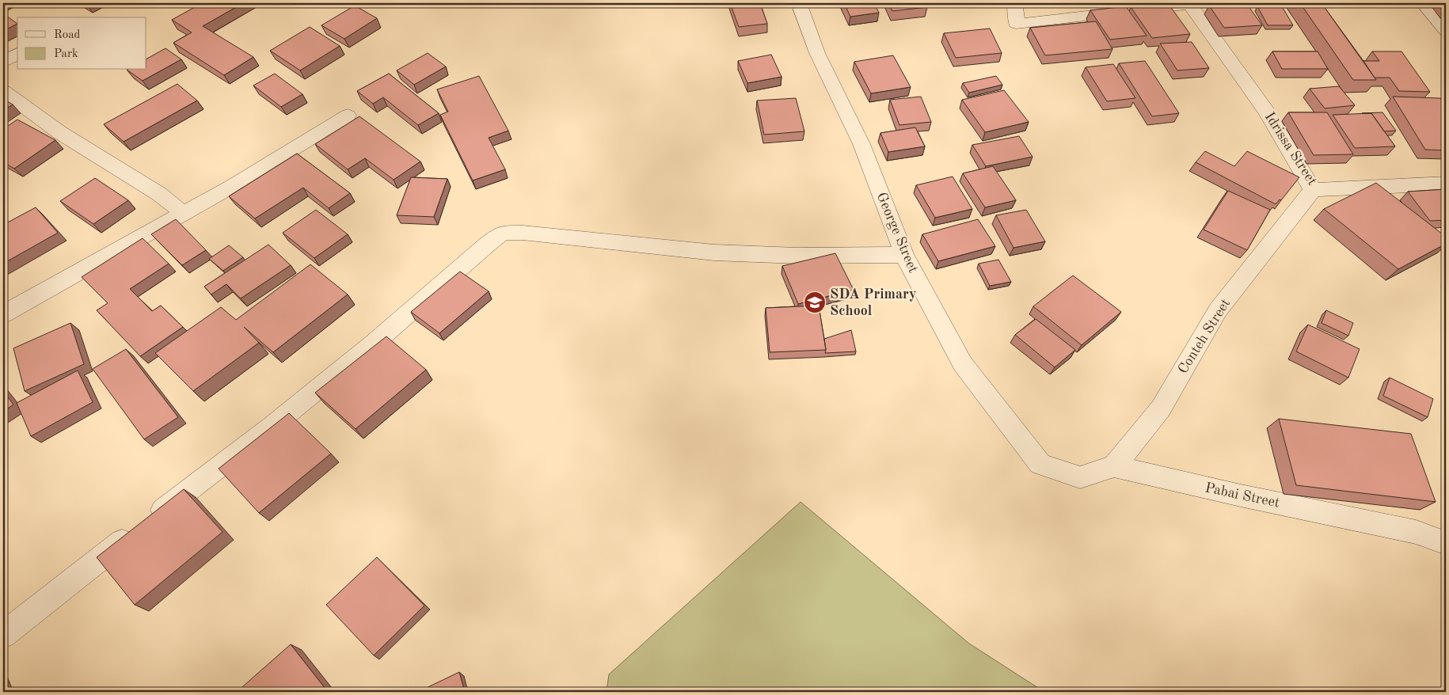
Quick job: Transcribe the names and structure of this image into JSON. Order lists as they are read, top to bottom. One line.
{"streets":{"street":["Idrissa Street","George Street","Conteh Street","Pabai Street"]},"crossings":[["Idrissa Street","Conteh Street"],["George Street","Conteh Street"],["George Street","Pabai Street"],["Conteh Street","Pabai Street"]],"places":{"school or university":["SDA Primary School"]},"legend":["Road","Park"]}
